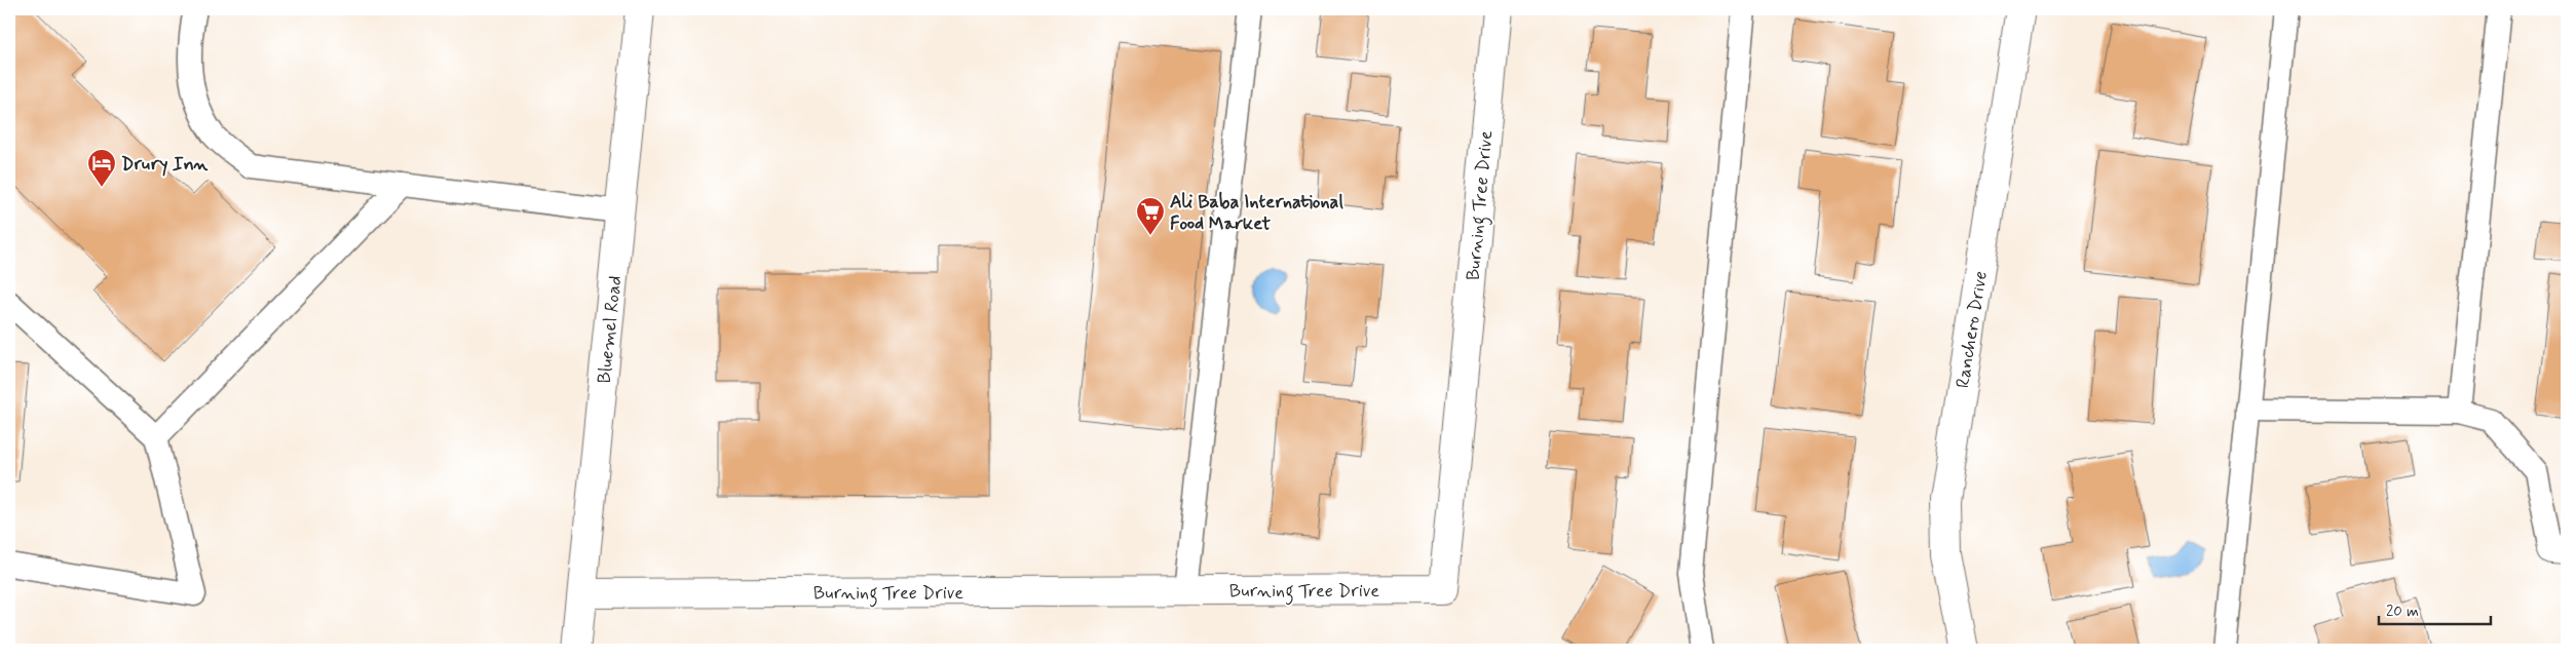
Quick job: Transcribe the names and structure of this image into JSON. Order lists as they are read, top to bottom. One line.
{"streets":{"street":["Burning Tree Drive","Bluemel Road","Ranchero Drive"]},"crossings":[["Burning Tree Drive","Bluemel Road"]],"places":{"hotel":["Drury Inn"],"supermarket":["Ali Baba International Food Market"]},"scale_bar":"20 m"}
